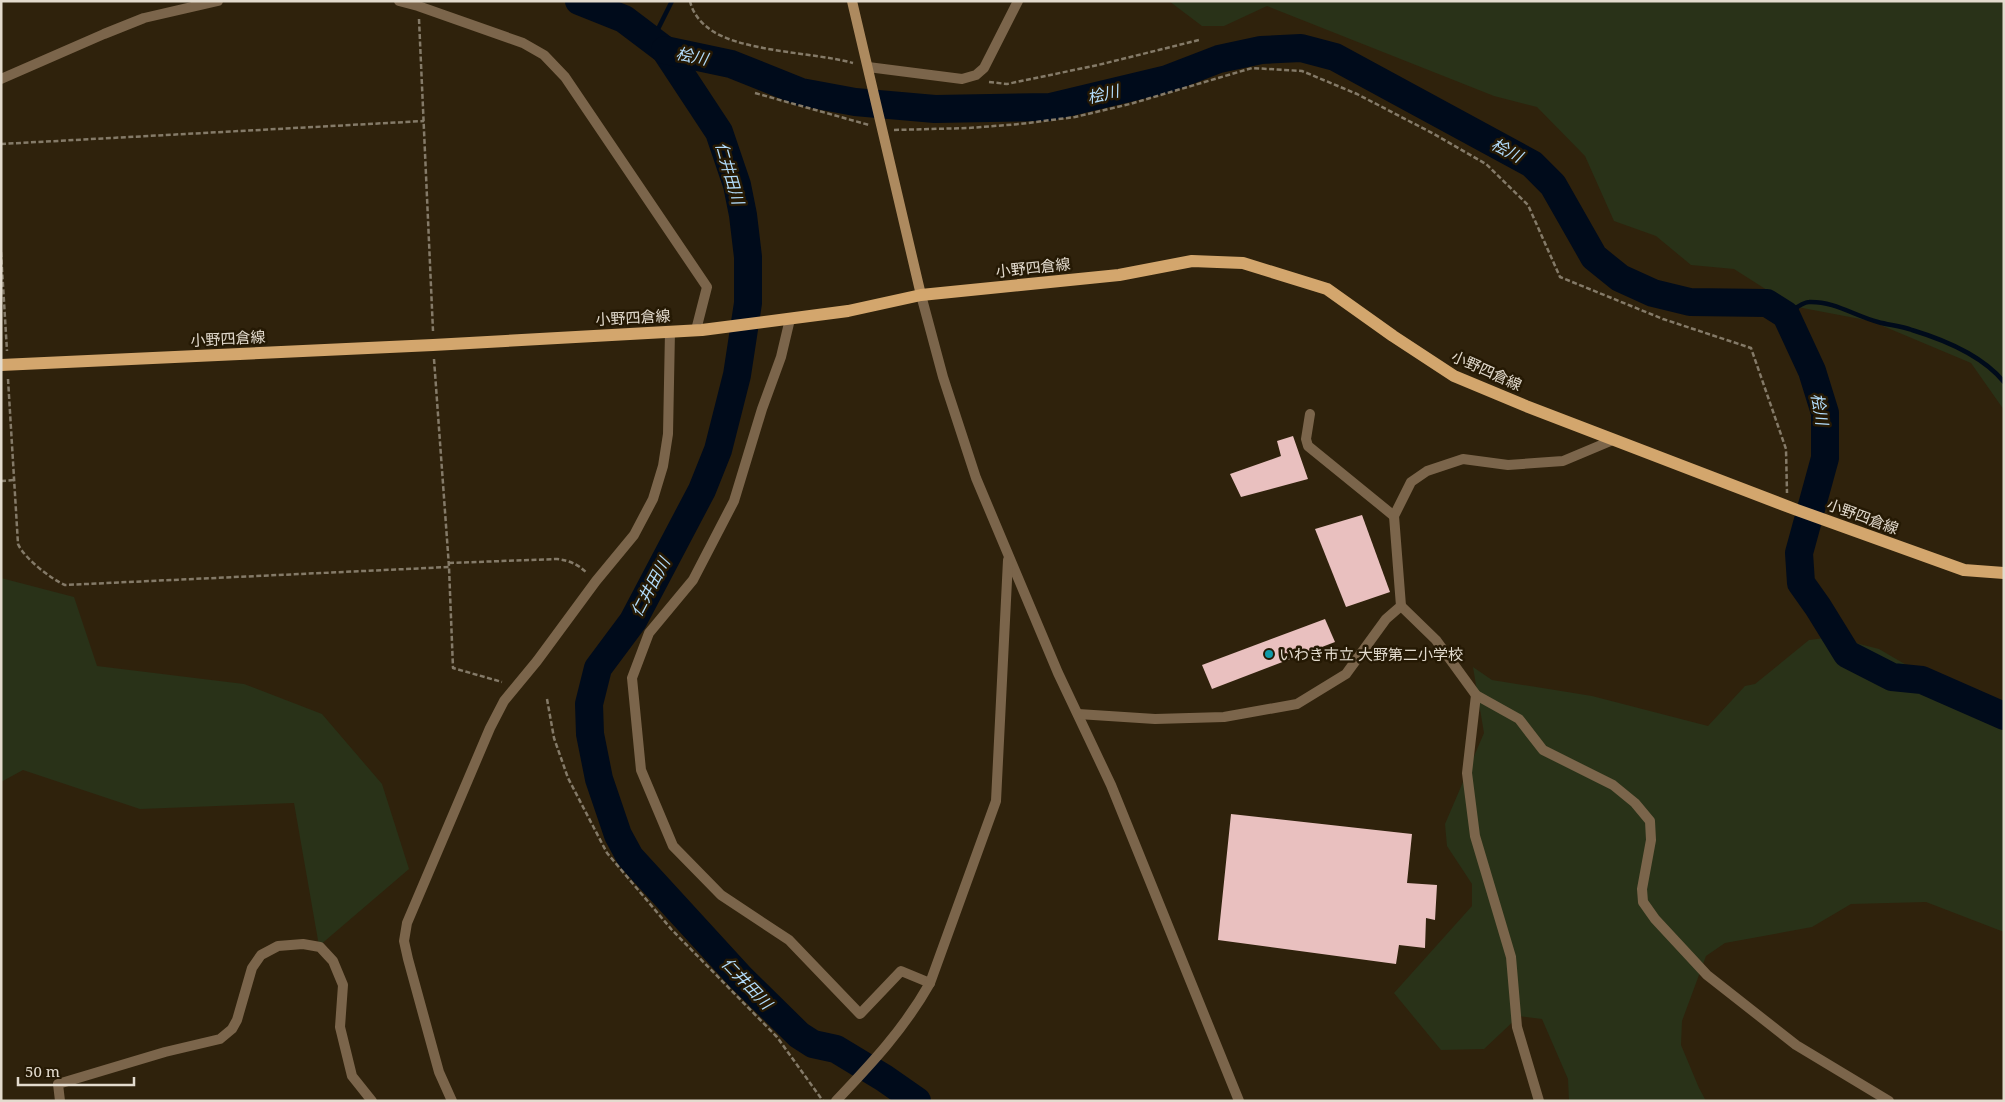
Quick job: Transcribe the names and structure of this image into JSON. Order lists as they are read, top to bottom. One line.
{"streets":{"main road":["小野四倉線"]},"water":["桧川","仁井田川"],"places":["いわき市立 大野第二小学校"],"scale_bar":"50 m"}
